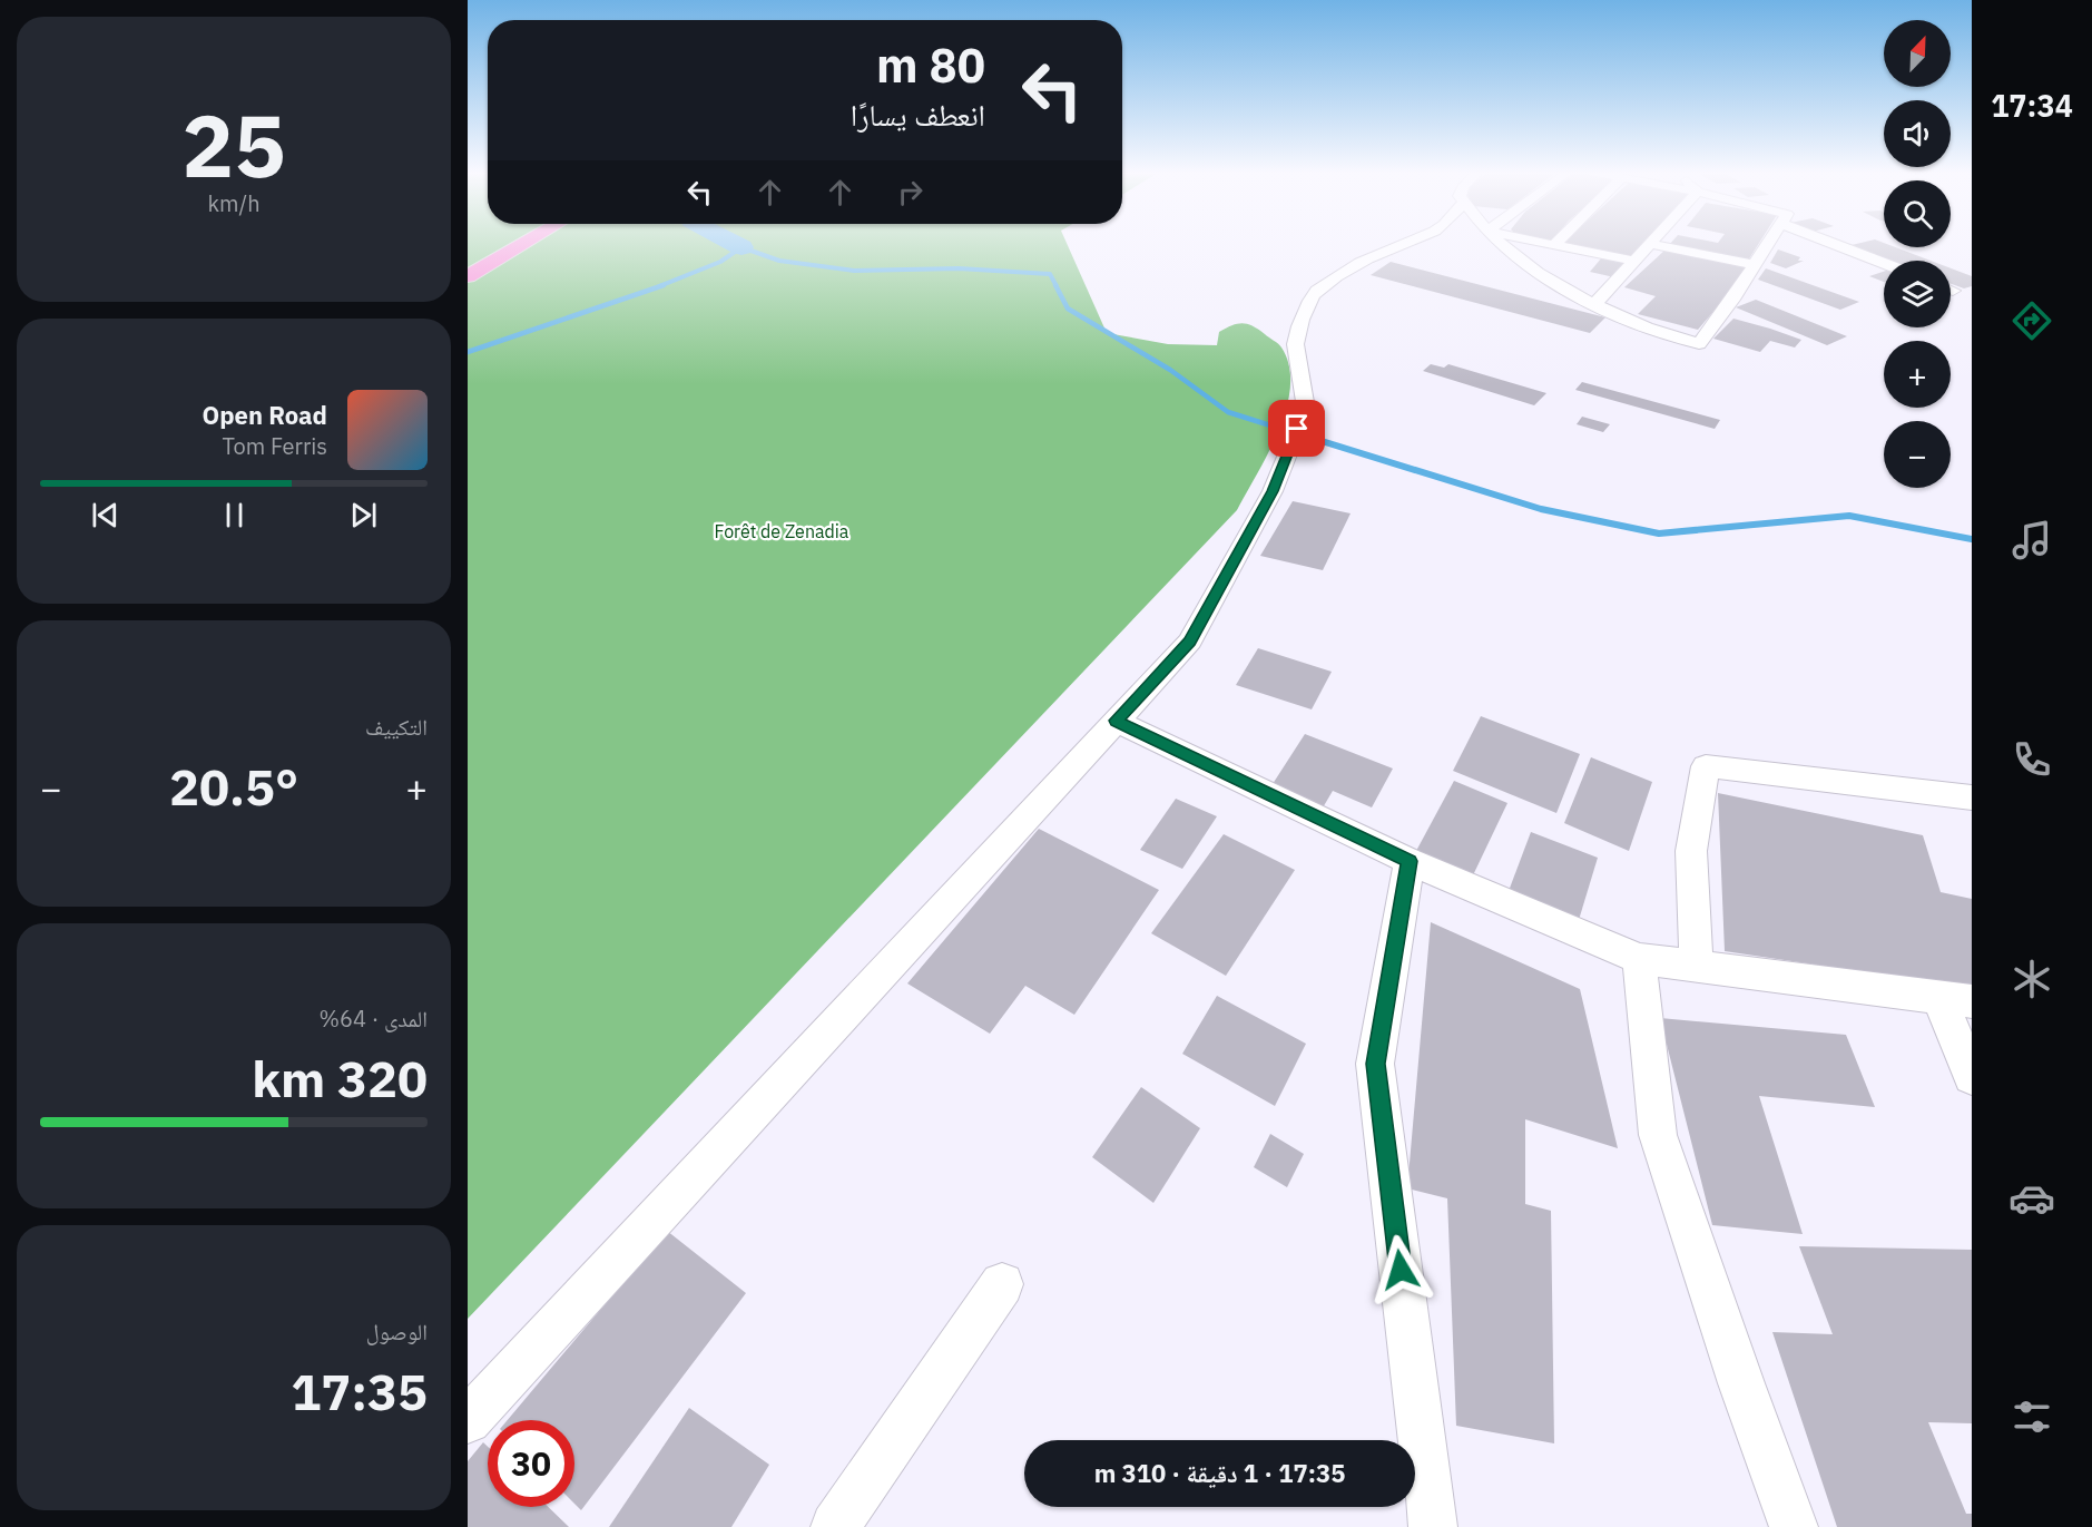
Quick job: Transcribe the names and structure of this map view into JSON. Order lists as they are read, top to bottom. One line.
{"parks":["Forêt de Zenadia"],"north":"top right","page":{"tabs":"17:34","tile":[["25","km/h"],"التكييف",["المدى · 64%","320 km"],["الوصول","17:35"]],"map_buttons":["+","−"],"turn":["80 m","انعطف يسارًا"],"song":["Open Road","Tom Ferris"],"heat":["−","20.5°","+"],"limit":"30","trip":"17:35 · 1 دقيقة · 310 m"}}
